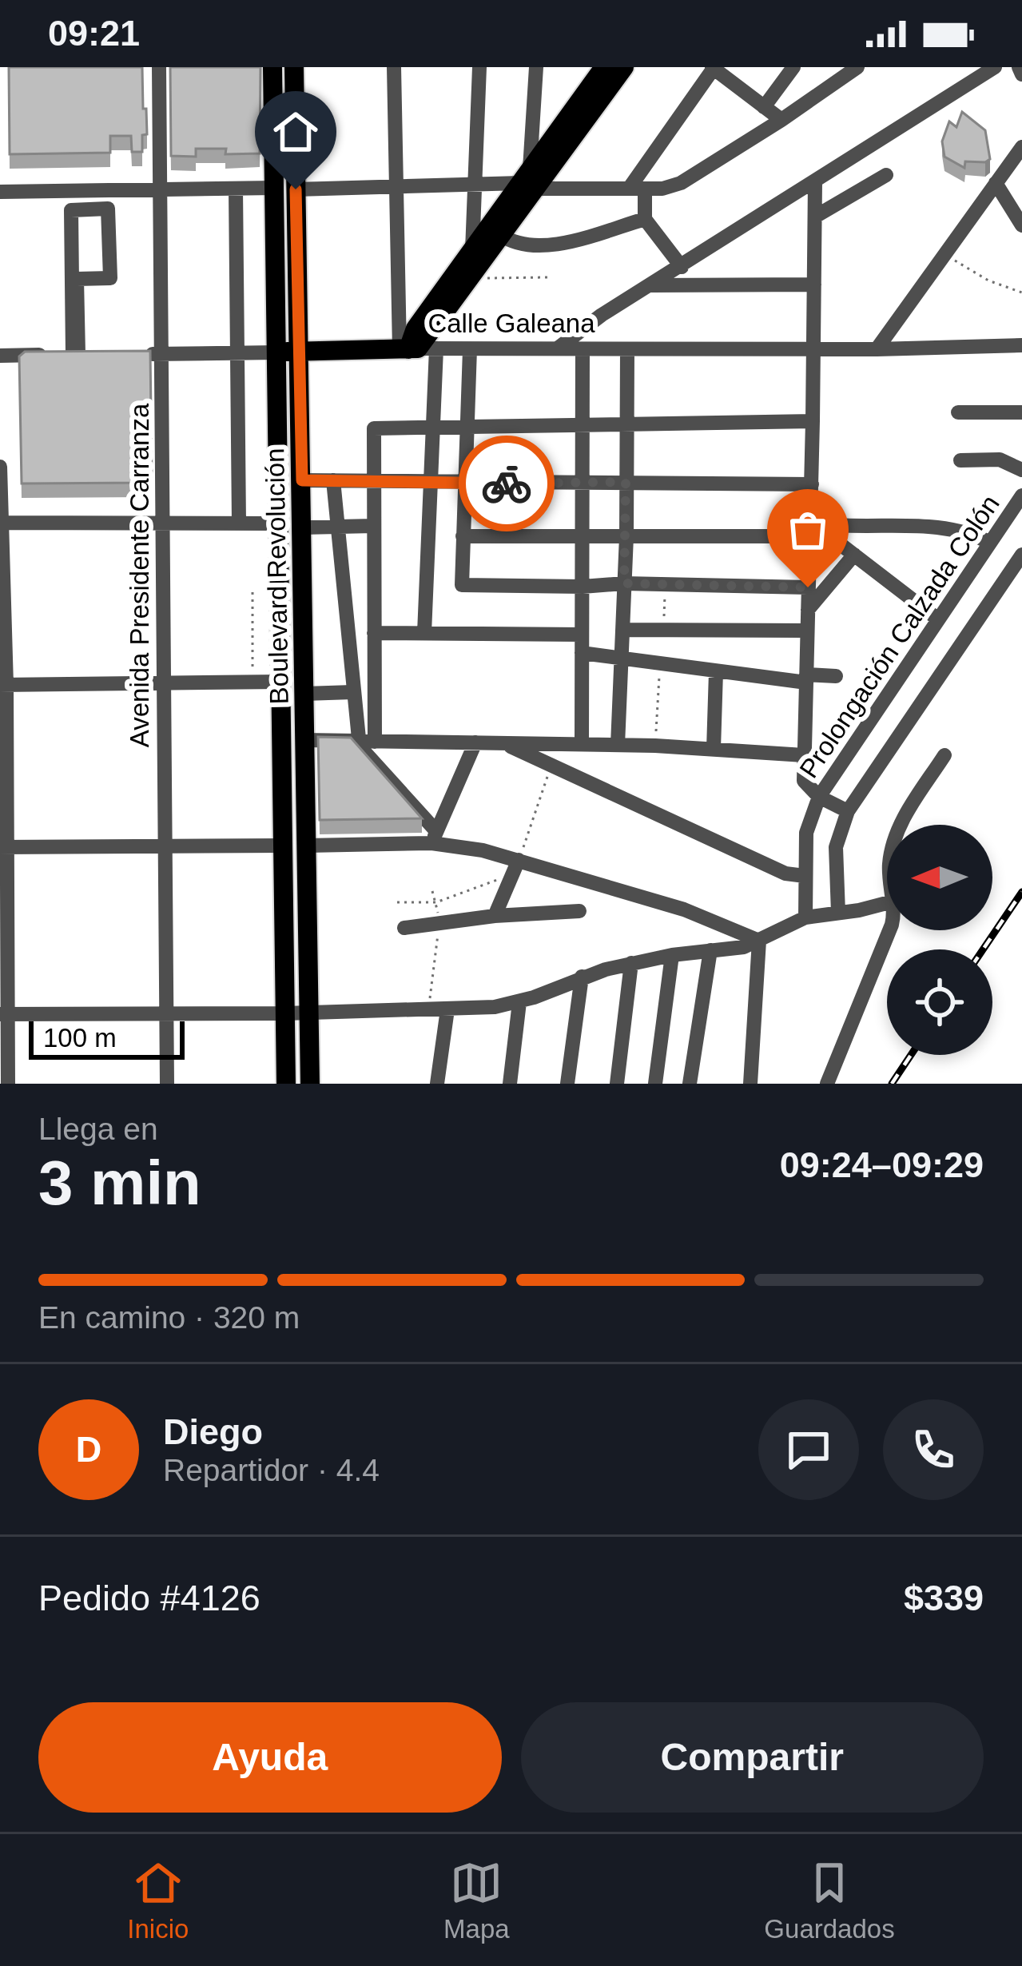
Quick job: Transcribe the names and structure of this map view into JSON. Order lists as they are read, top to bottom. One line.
{"streets":{"main road":["Calle Galeana","Boulevard Revolución"],"street":["Avenida Presidente Carranza","Prolongación Calzada Colón"]},"crossings":[["Calle Galeana","Avenida Presidente Carranza"],["Calle Galeana","Boulevard Revolución"]],"scale_bar":"100 m","north":"left","page":{"status":"09:21","scale":"100 m","heading":["3 min","Llega en","09:24–09:29"],"panel":["Diego","Repartidor · 4.4","Pedido #4126","$339"],"bar":"En camino · 320 m","round":"D","buttons":["Ayuda","Compartir"],"tabs":["Inicio","Mapa","Guardados"]}}
